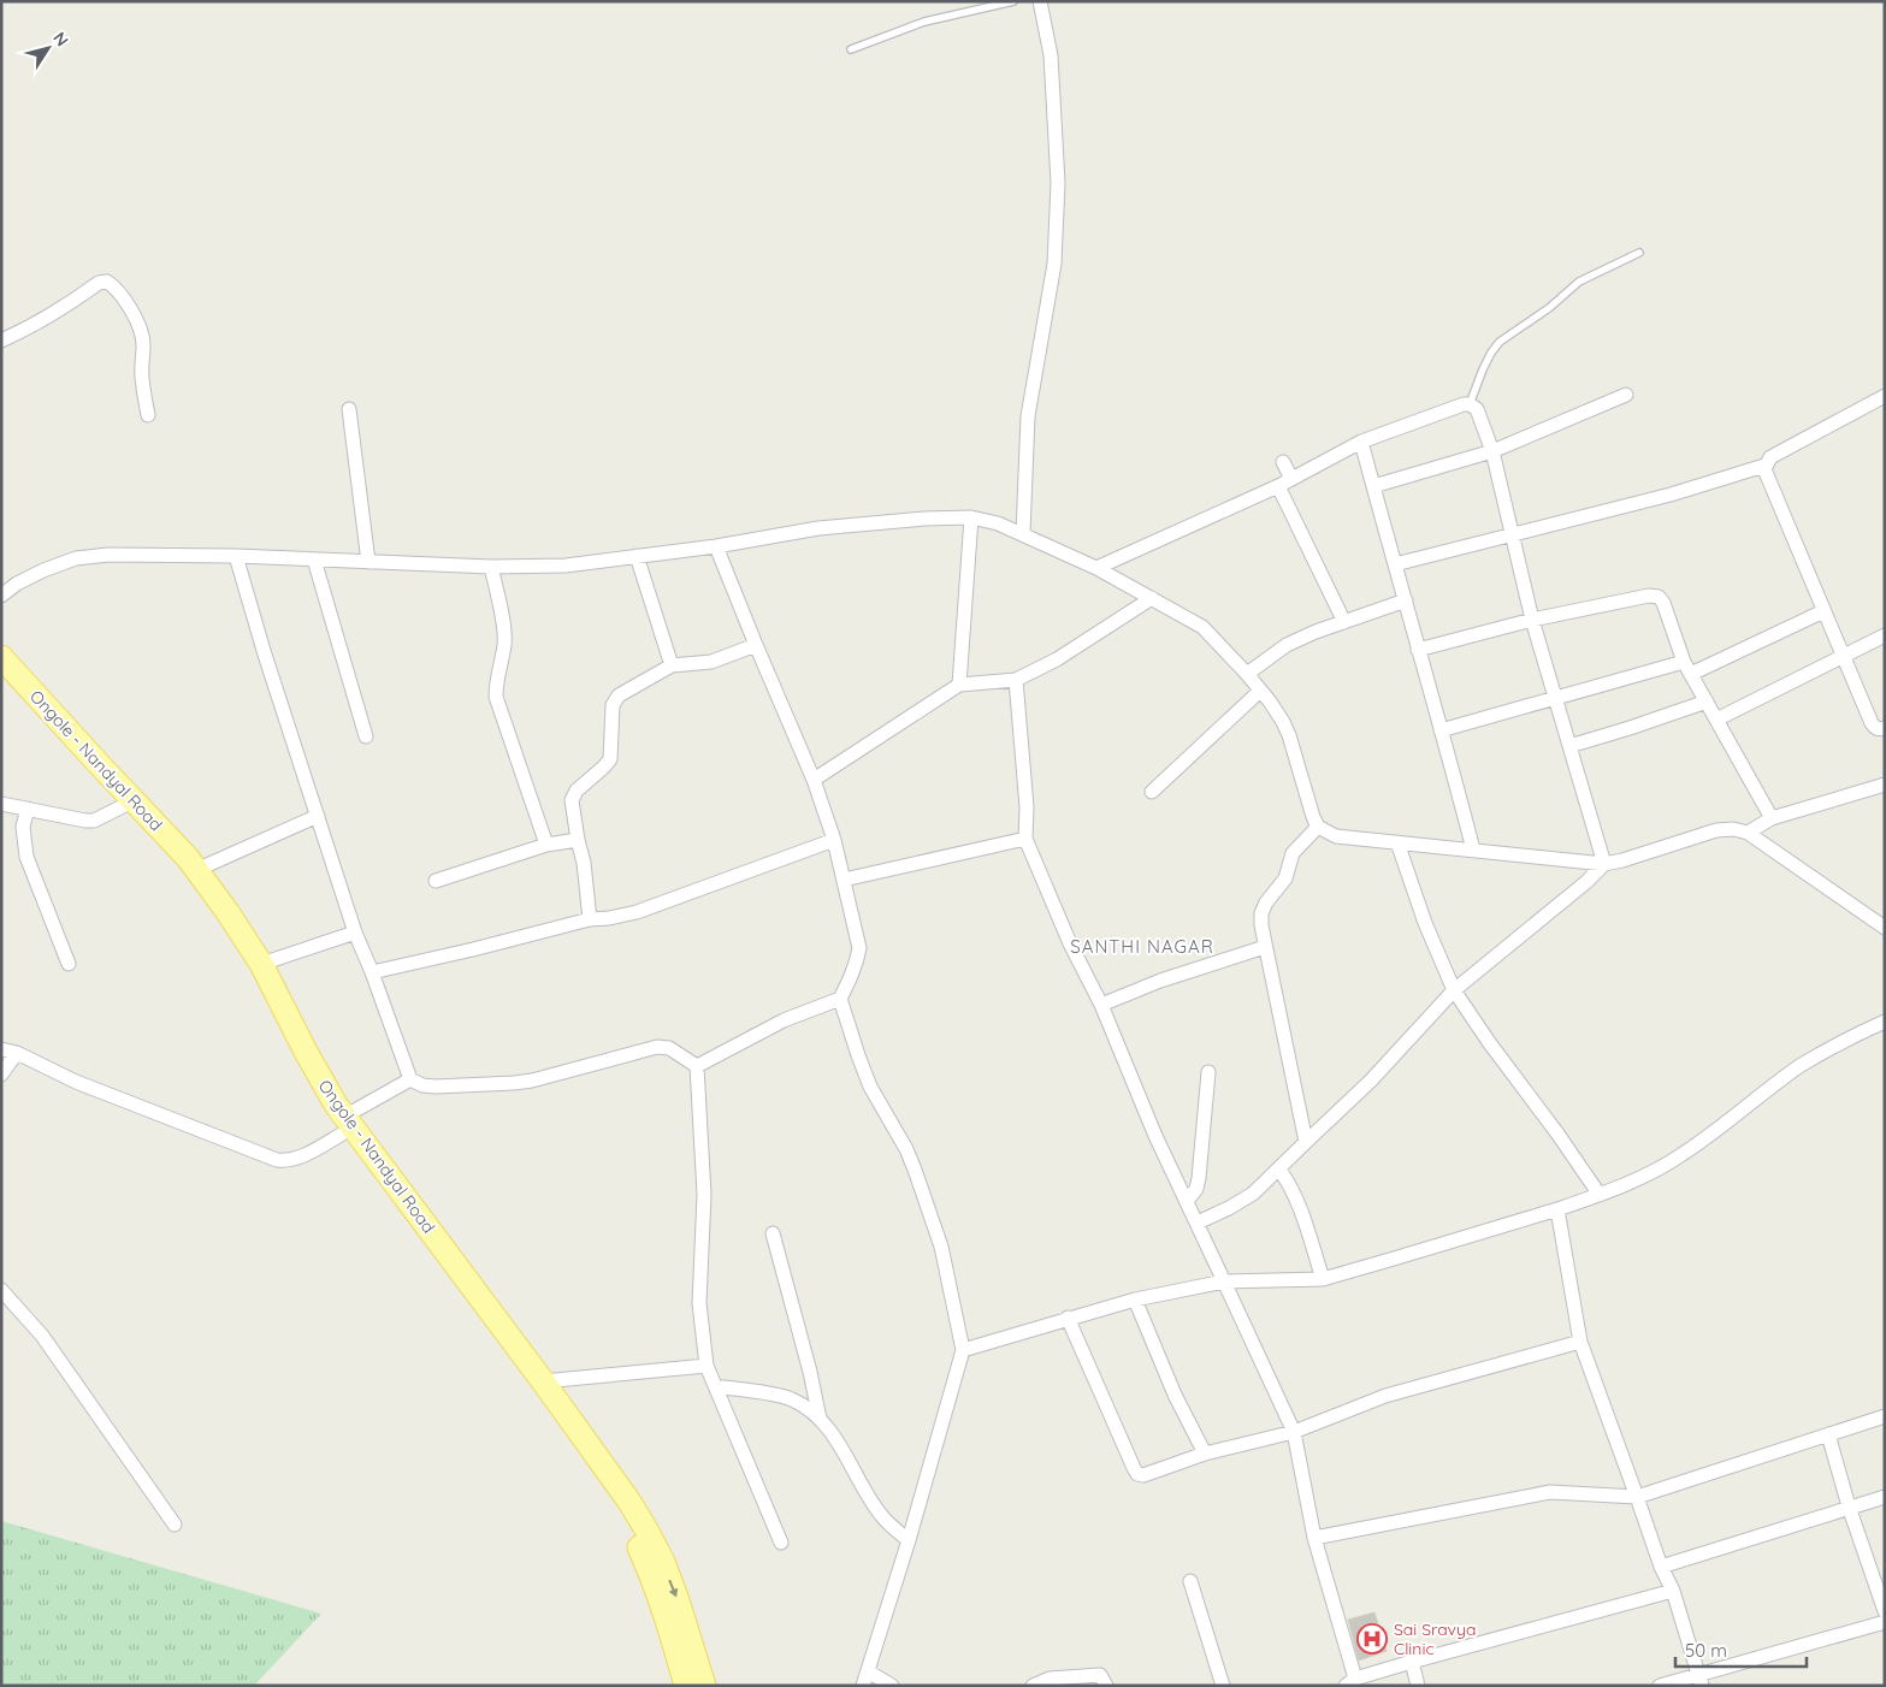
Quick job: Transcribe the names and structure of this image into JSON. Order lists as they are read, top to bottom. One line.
{"streets":{"main road":["Ongole - Nandyal Road"]},"districts":["SANTHI NAGAR"],"places":{"hospital":["Sai Sravya Clinic"]},"scale_bar":"50 m","north":"top right"}
